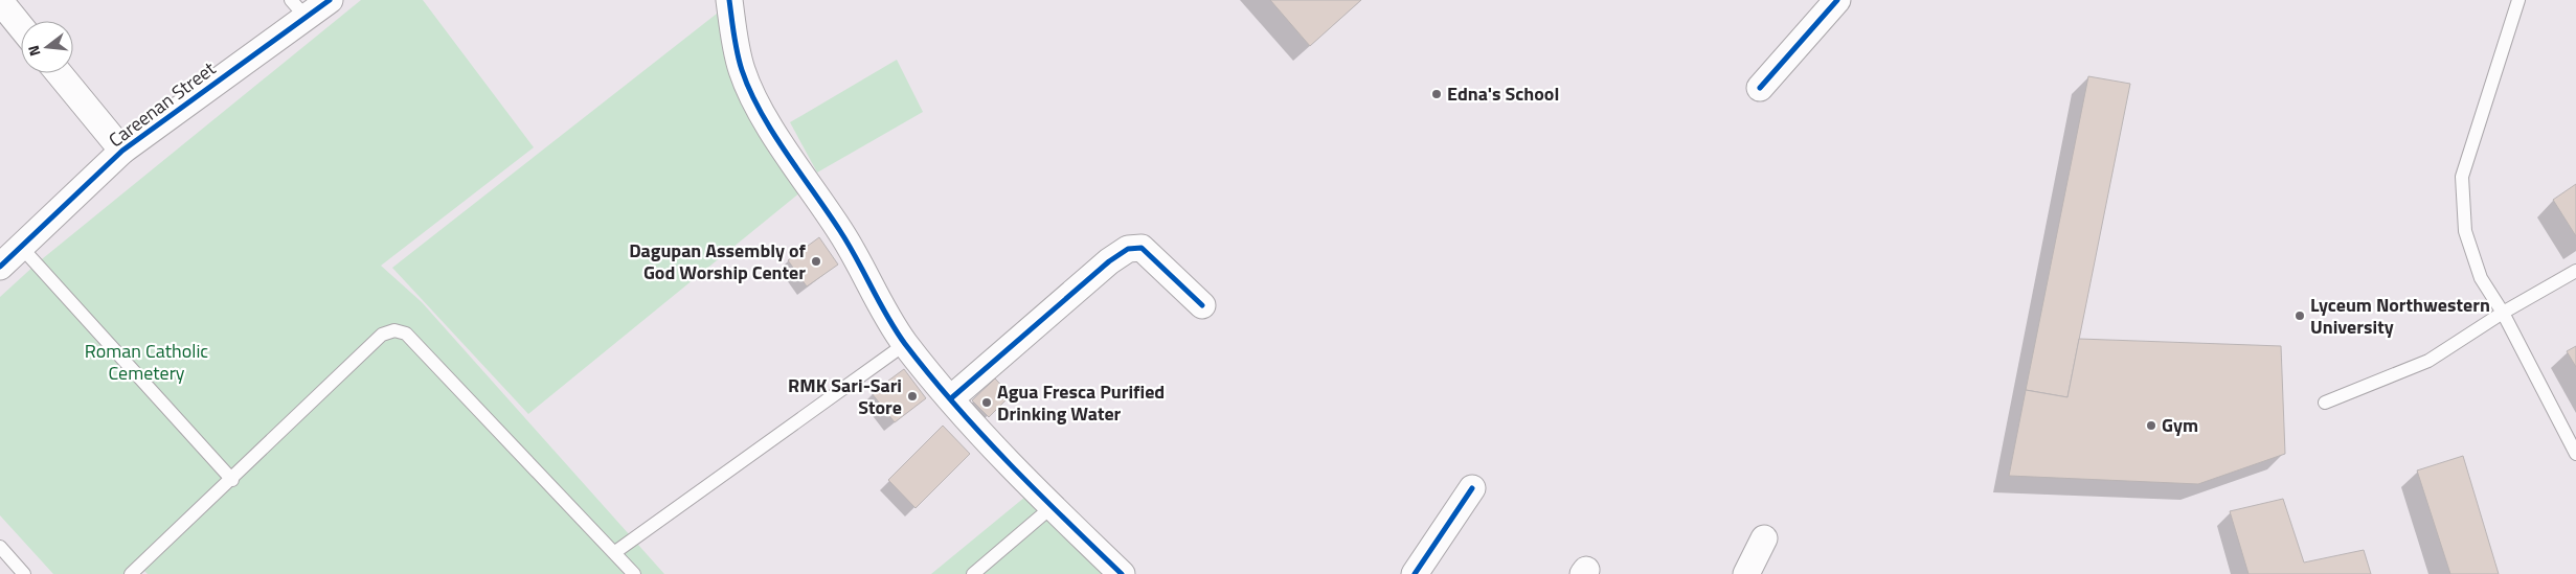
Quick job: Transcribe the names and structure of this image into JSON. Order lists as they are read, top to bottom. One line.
{"streets":{"street":["Careenan Street"]},"parks":["Roman Catholic Cemetery"],"places":["Edna's School","Dagupan Assembly of God Worship Center","Lyceum Northwestern University","RMK Sari-Sari Store","Agua Fresca Purified Drinking Water","Gym"],"north":"left"}
